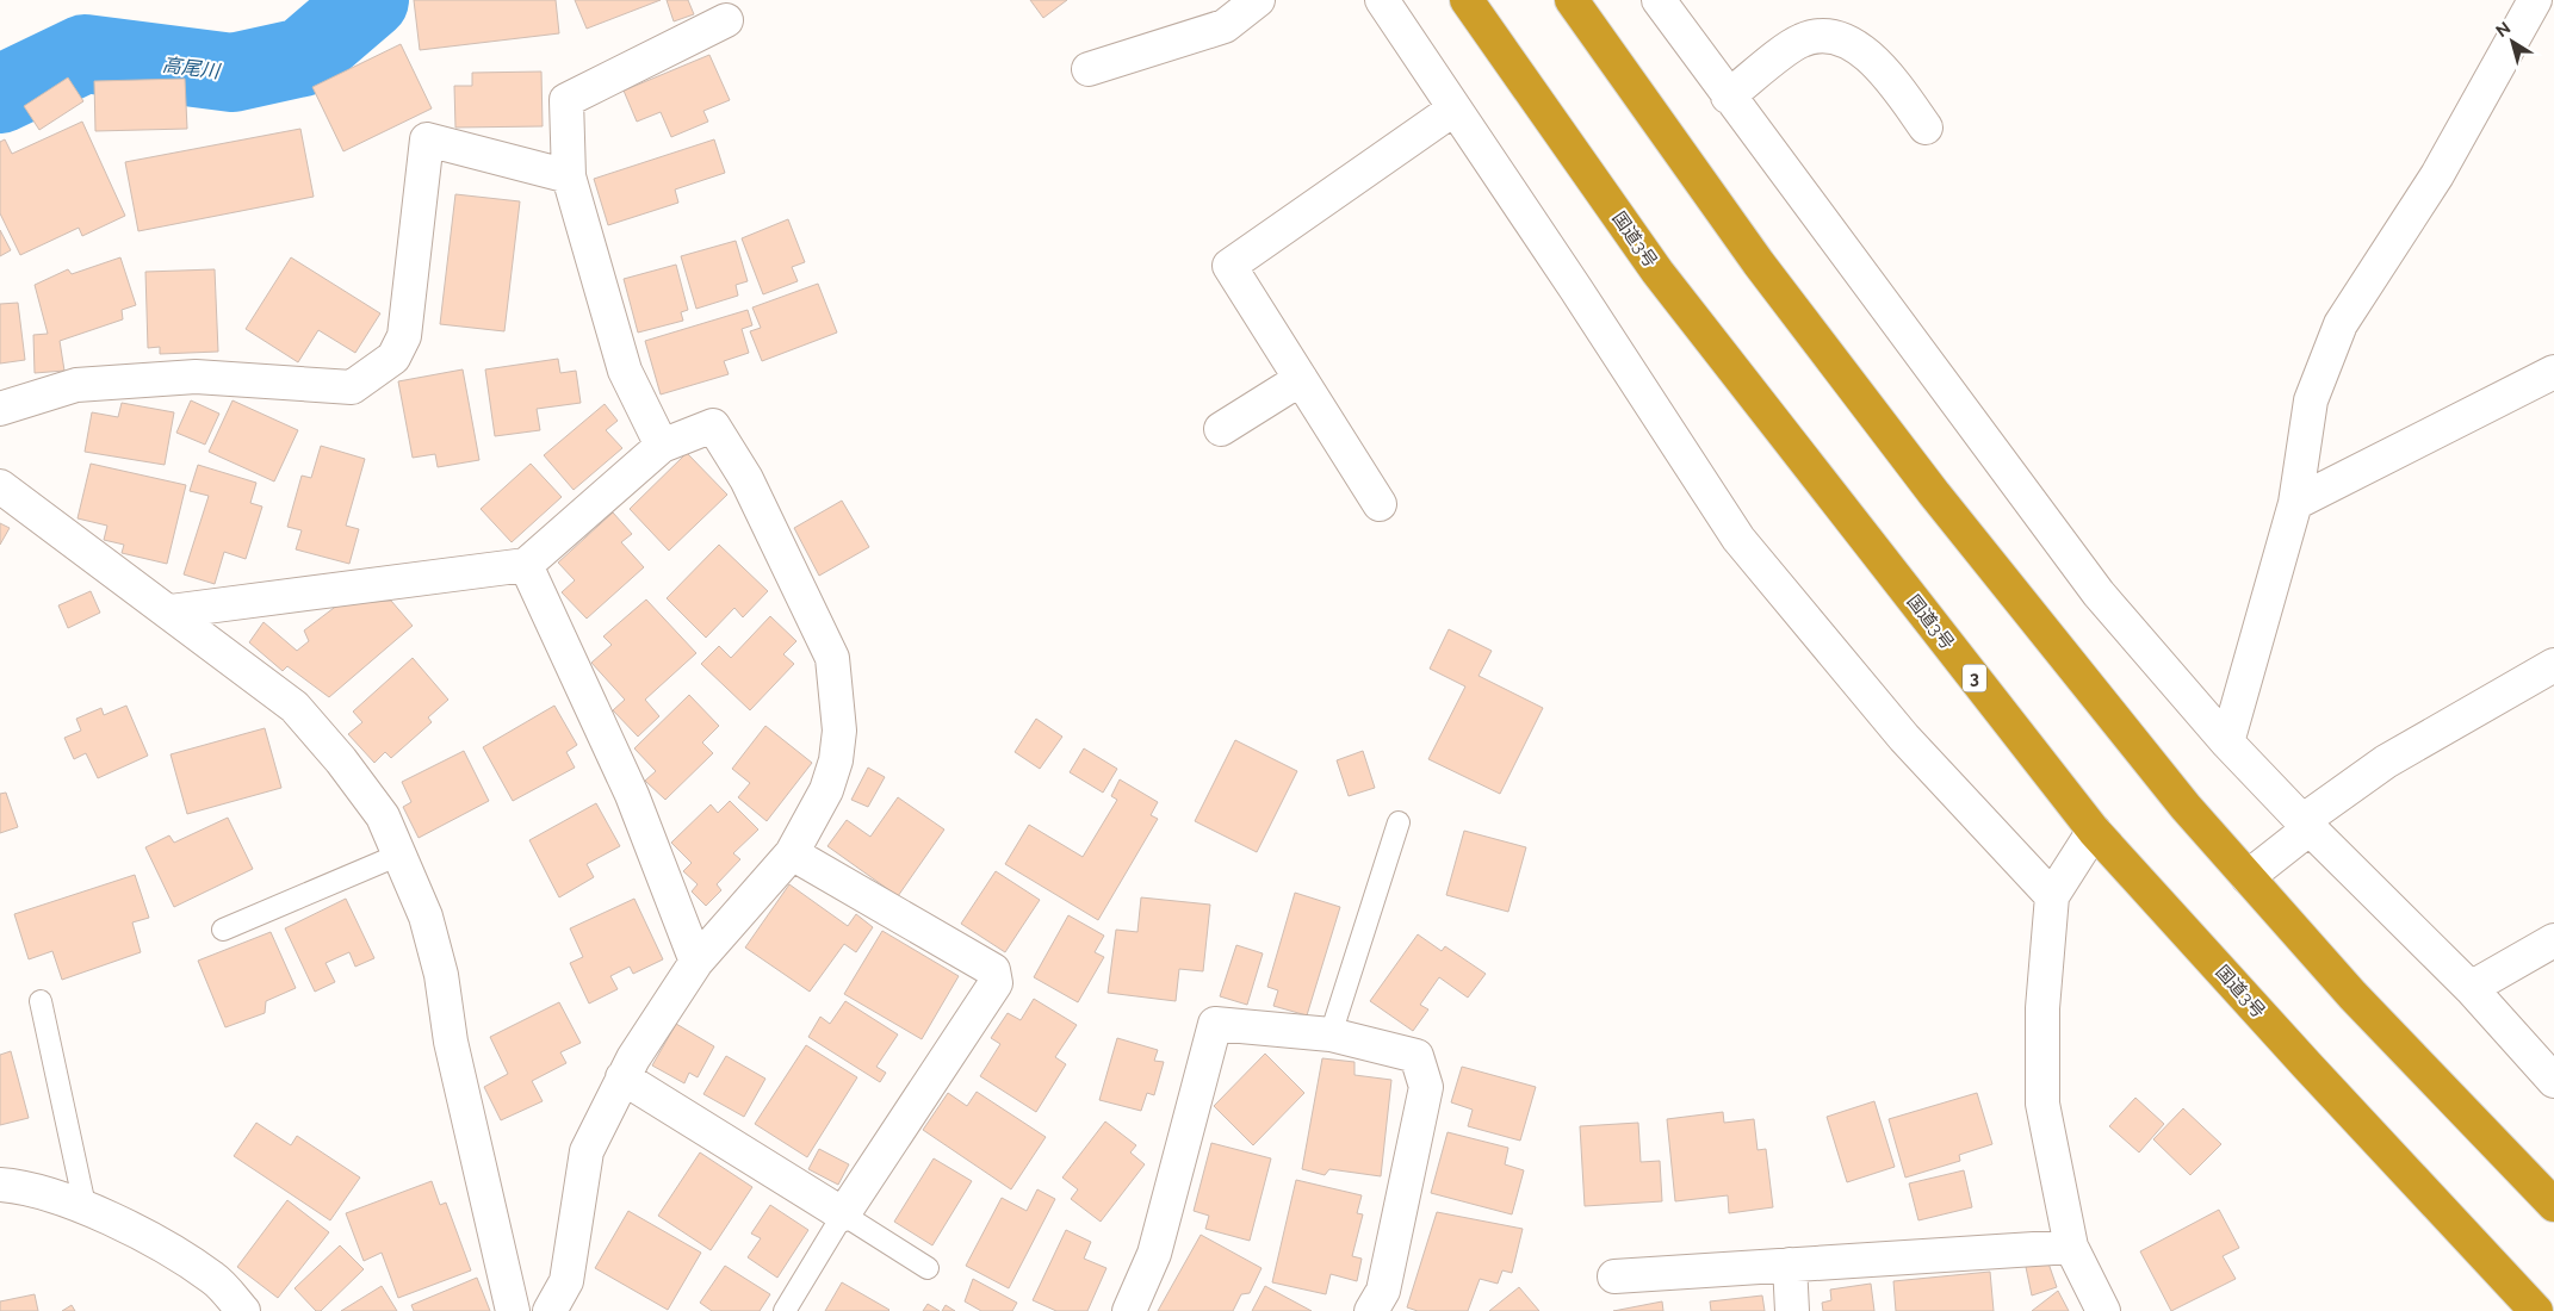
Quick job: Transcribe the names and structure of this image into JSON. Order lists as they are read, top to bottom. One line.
{"streets":{"highway":["国道3号","3"]},"water":["高尾川"],"north":"top left"}
